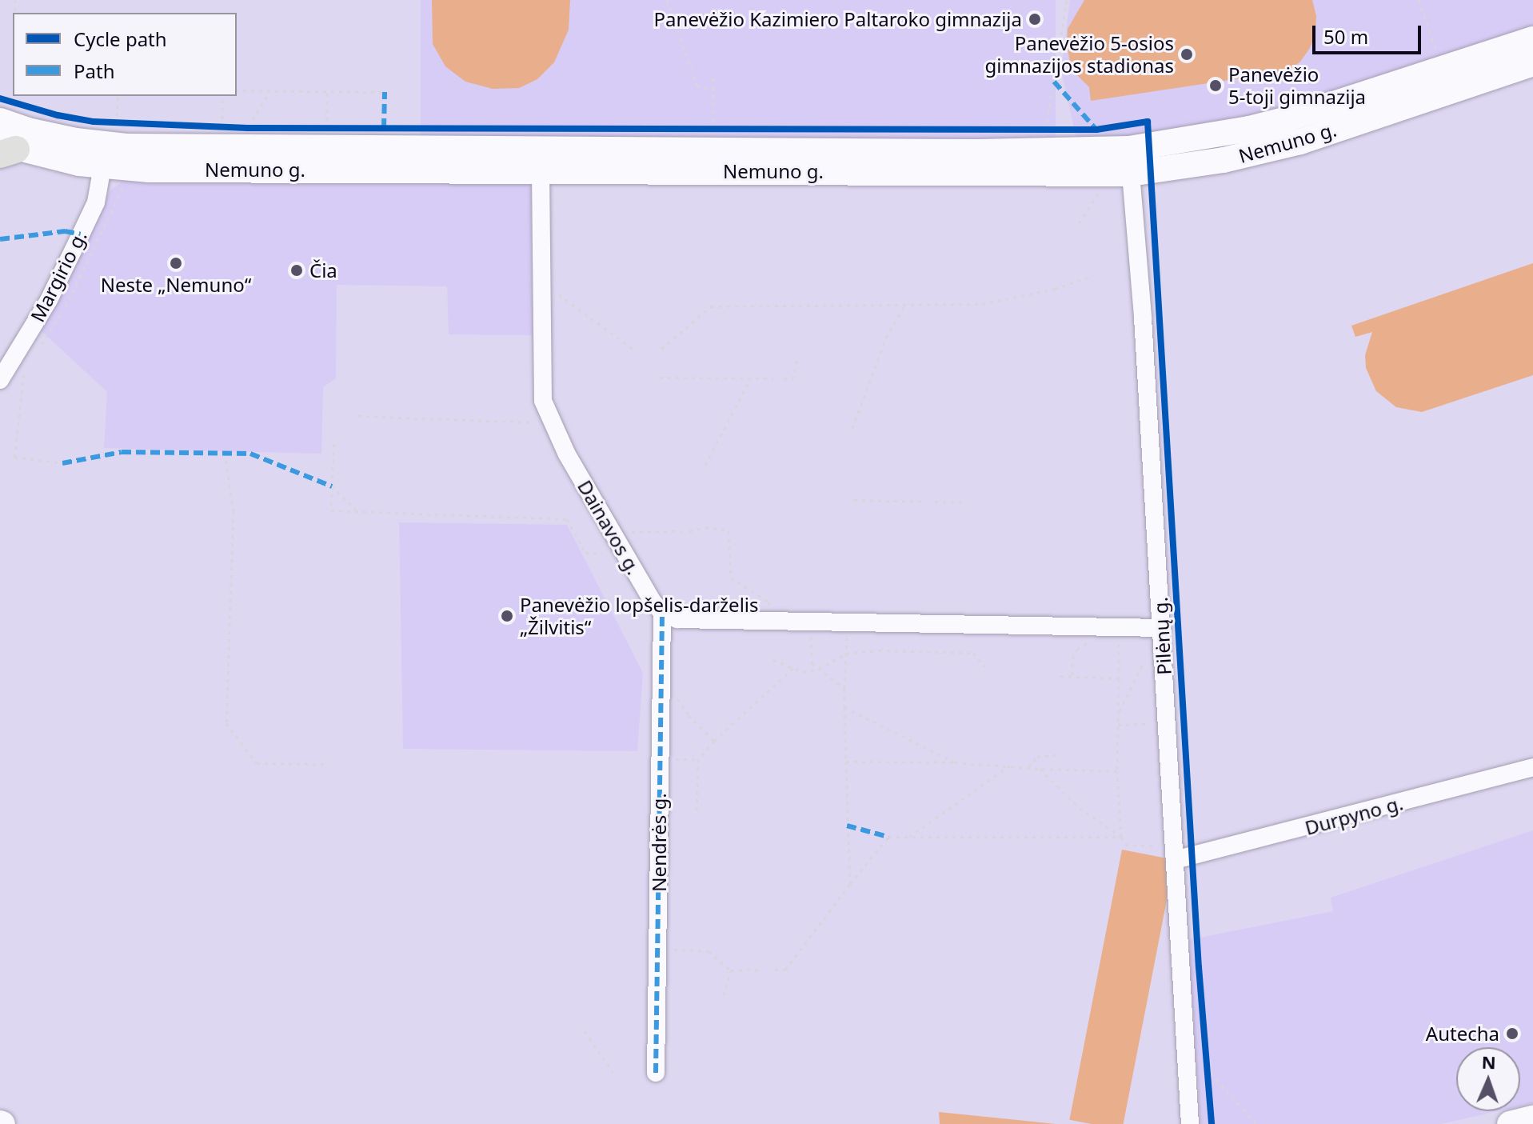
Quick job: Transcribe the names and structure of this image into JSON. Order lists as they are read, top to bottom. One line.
{"streets":{"main road":["Nemuno g."],"street":["Margirio g.","Dainavos g.","Pilėnų g.","Durpyno g.","Nendrės g."]},"crossings":[["Nemuno g.","Margirio g."],["Nemuno g.","Dainavos g."],["Nemuno g.","Pilėnų g."],["Dainavos g.","Nendrės g."],["Pilėnų g.","Durpyno g."]],"places":["Panevėžio Kazimiero Paltaroko gimnazija","Panevėžio 5-osios gimnazijos stadionas","Panevėžio 5-toji gimnazija","Neste „Nemuno“","Čia","Panevėžio lopšelis-darželis „Žilvitis“","Autecha"],"legend":["Cycle path","Path"],"scale_bar":"50 m","north":"top"}
